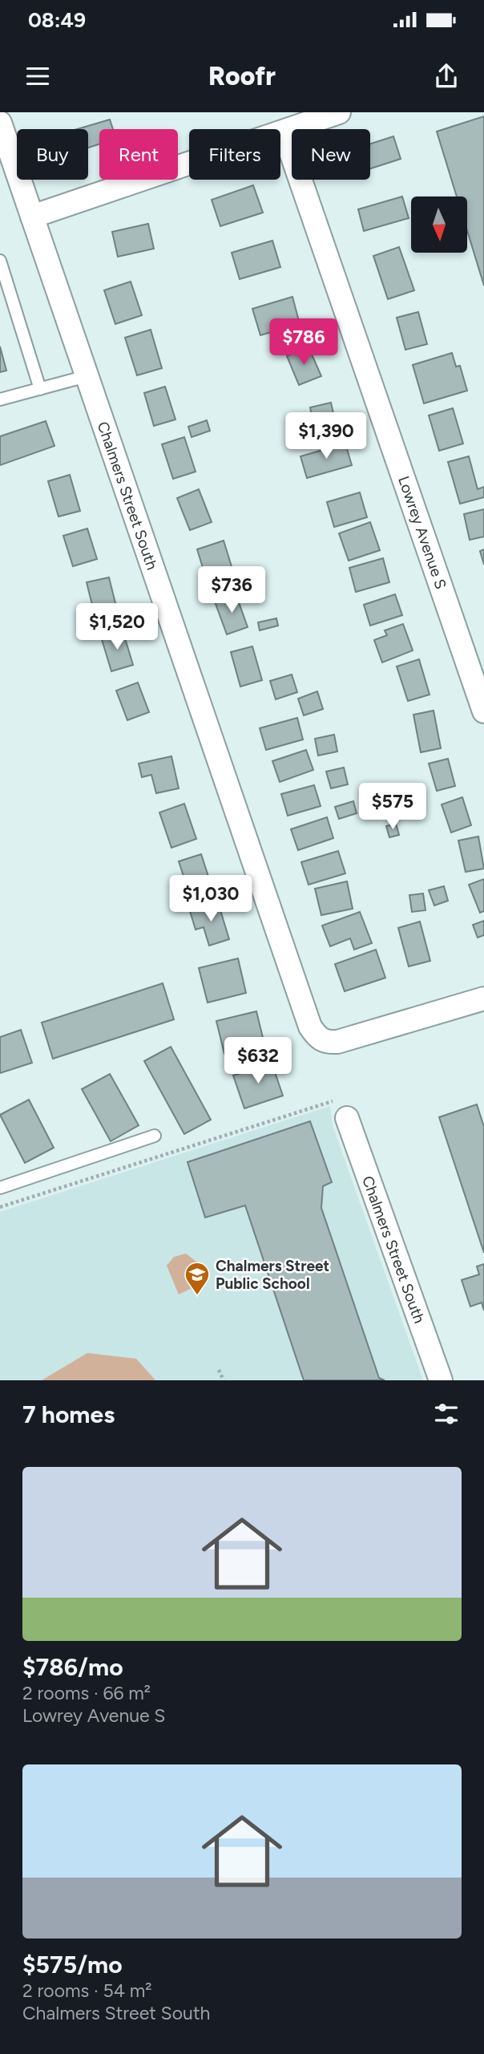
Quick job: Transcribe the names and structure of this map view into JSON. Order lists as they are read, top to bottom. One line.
{"streets":{"street":["Chalmers Street South","Lowrey Avenue S"]},"places":{"school or university":["Chalmers Street Public School"]},"north":"bottom","page":{"status":"08:49","header":"Roofr","chip":["Buy","Rent","Filters","New"],"price":["$786","$1,390","$736","$1,520","$575","$1,030","$632"],"heading":"7 homes","list":[{"name":"$786/mo","note":"2 rooms · 66 m² · Lowrey Avenue S"},{"name":"$575/mo","note":"2 rooms · 54 m² · Chalmers Street South"}]}}
